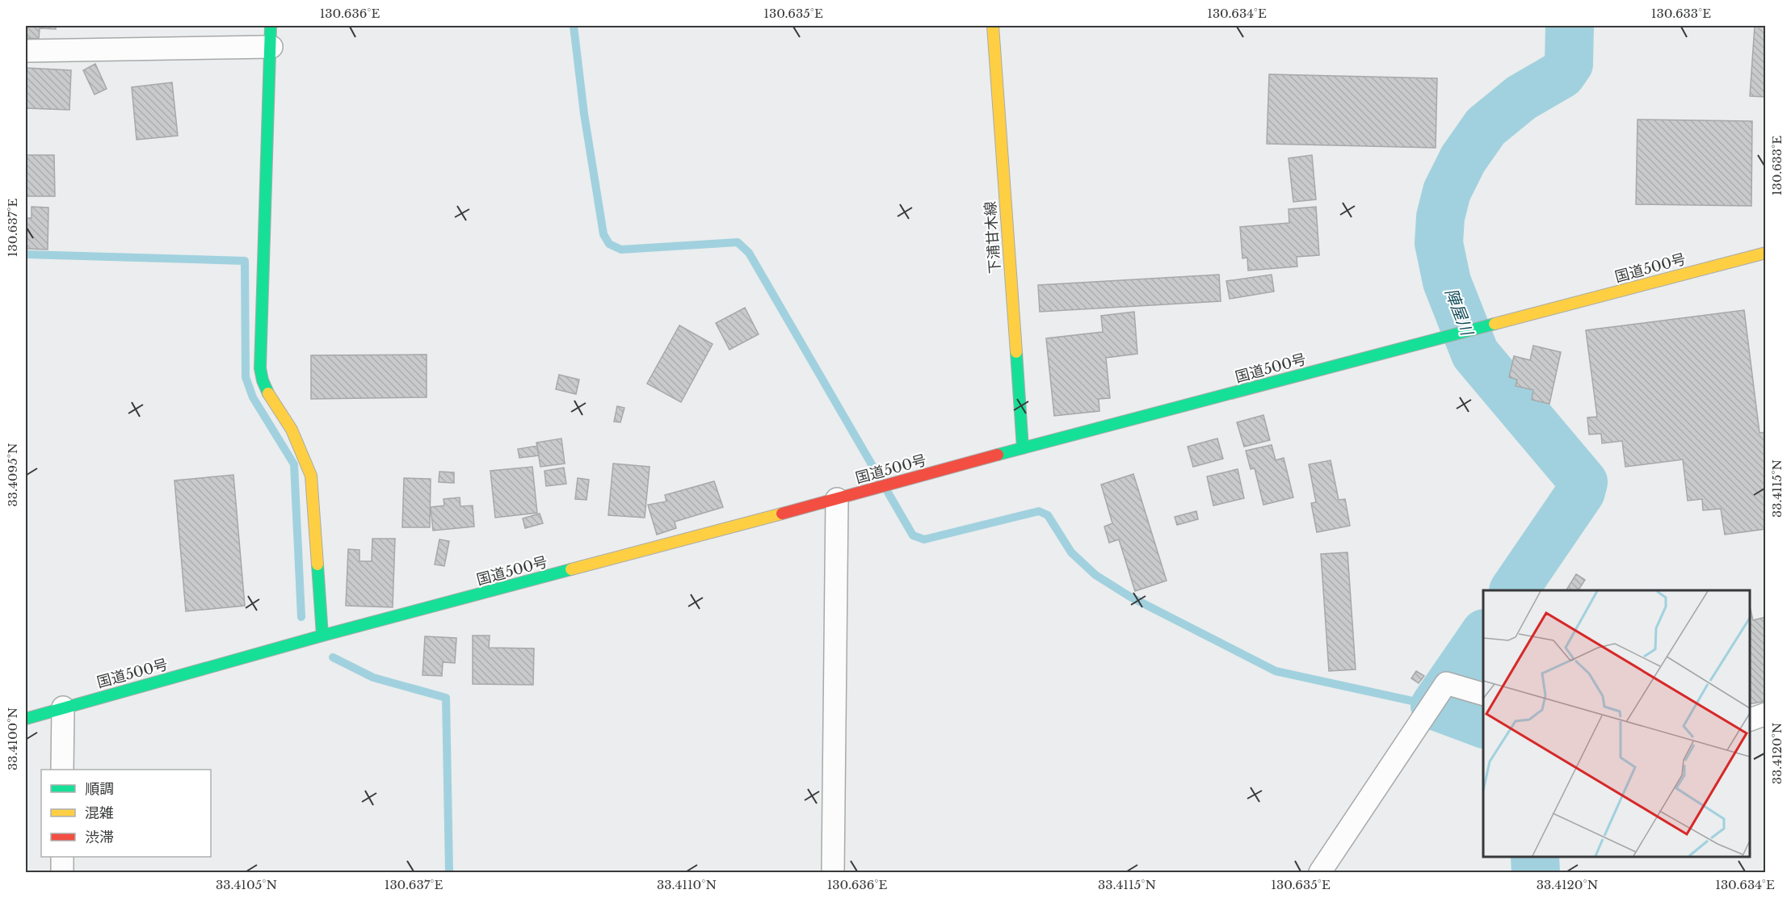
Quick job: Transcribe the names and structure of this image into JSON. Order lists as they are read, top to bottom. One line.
{"streets":{"main road":["下浦甘木線","国道500号"]},"crossings":[["下浦甘木線","国道500号"]],"water":["陣屋川"],"legend":["順調","混雑","渋滞"],"coordinates":["130.636°E","130.635°E","130.634°E","130.633°E","130.637°E","33.4095°N","33.4115°N","33.4100°N","33.4120°N","33.4105°N","33.4110°N"]}
